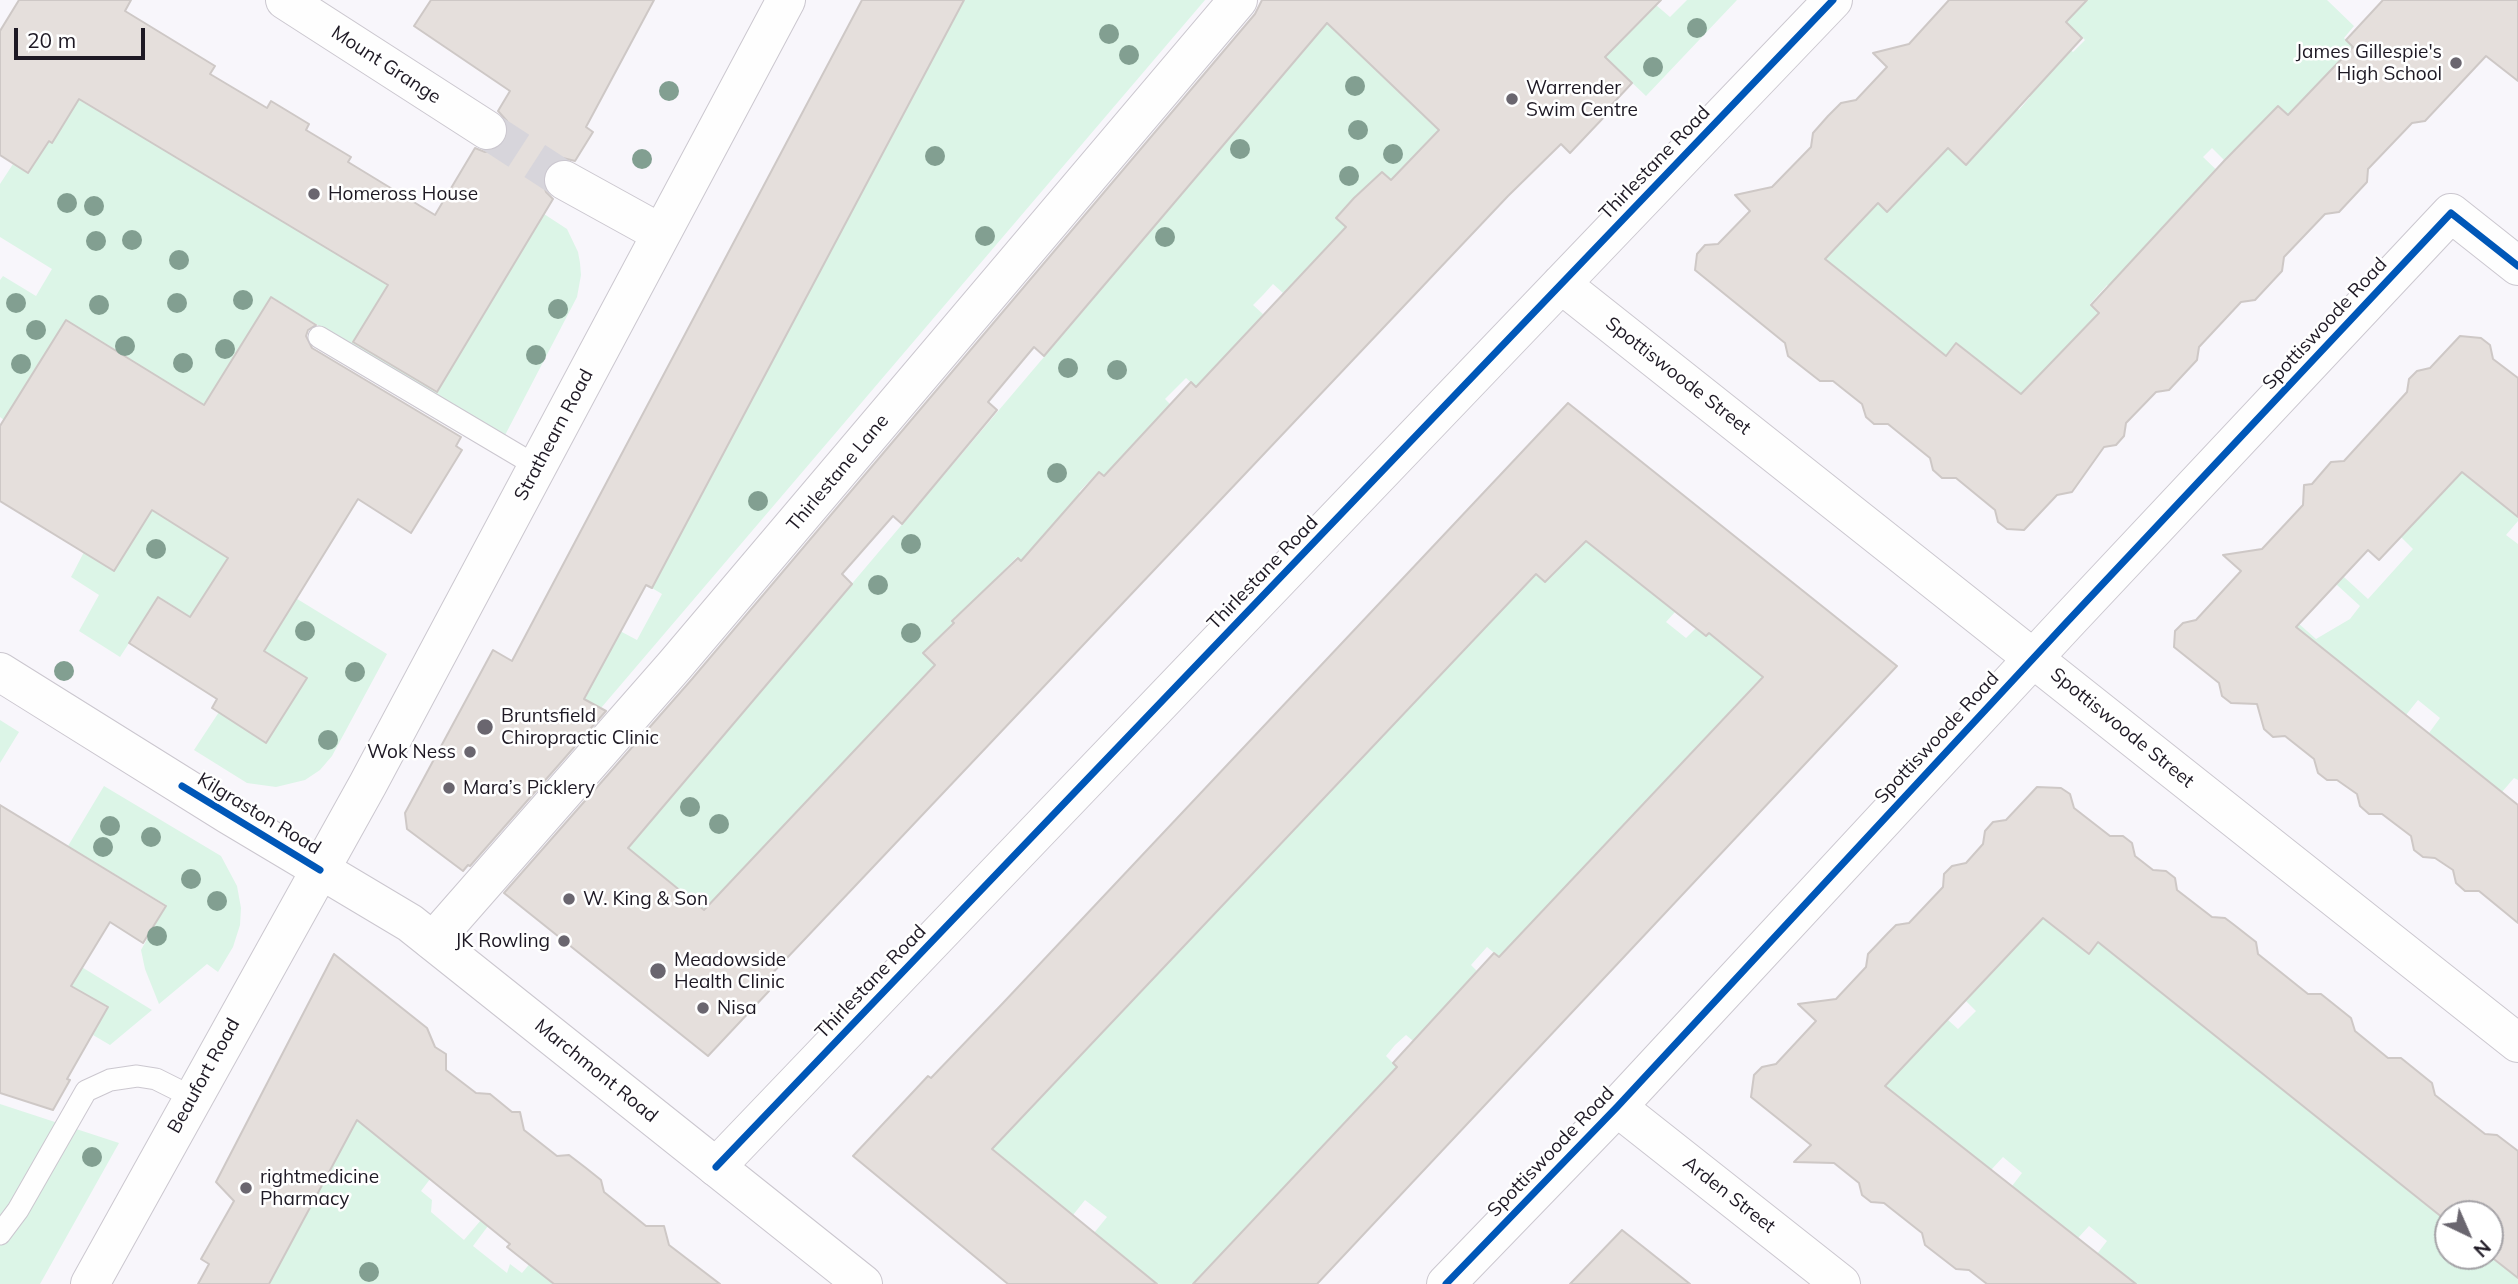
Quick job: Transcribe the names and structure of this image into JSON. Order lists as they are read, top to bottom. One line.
{"streets":{"street":["Mount Grange","Thirlestane Road","Spottiswoode Road","Spottiswoode Street","Strathearn Road","Thirlestane Lane","Kilgraston Road","Marchmont Road","Beaufort Road","Arden Street"]},"crossings":[["Thirlestane Road","Spottiswoode Street"],["Thirlestane Road","Marchmont Road"],["Spottiswoode Road","Spottiswoode Street"],["Spottiswoode Road","Arden Street"],["Strathearn Road","Kilgraston Road"],["Strathearn Road","Marchmont Road"],["Strathearn Road","Beaufort Road"],["Thirlestane Lane","Marchmont Road"],["Kilgraston Road","Marchmont Road"],["Kilgraston Road","Beaufort Road"],["Marchmont Road","Beaufort Road"]],"places":["James Gillespie's High School","Warrender Swim Centre","Homeross House","Bruntsfield Chiropractic Clinic","Wok Ness","Mara’s Picklery","W. King & Son","JK Rowling","Meadowside Health Clinic","Nisa","rightmedicine Pharmacy"],"scale_bar":"20 m","north":"bottom right"}
